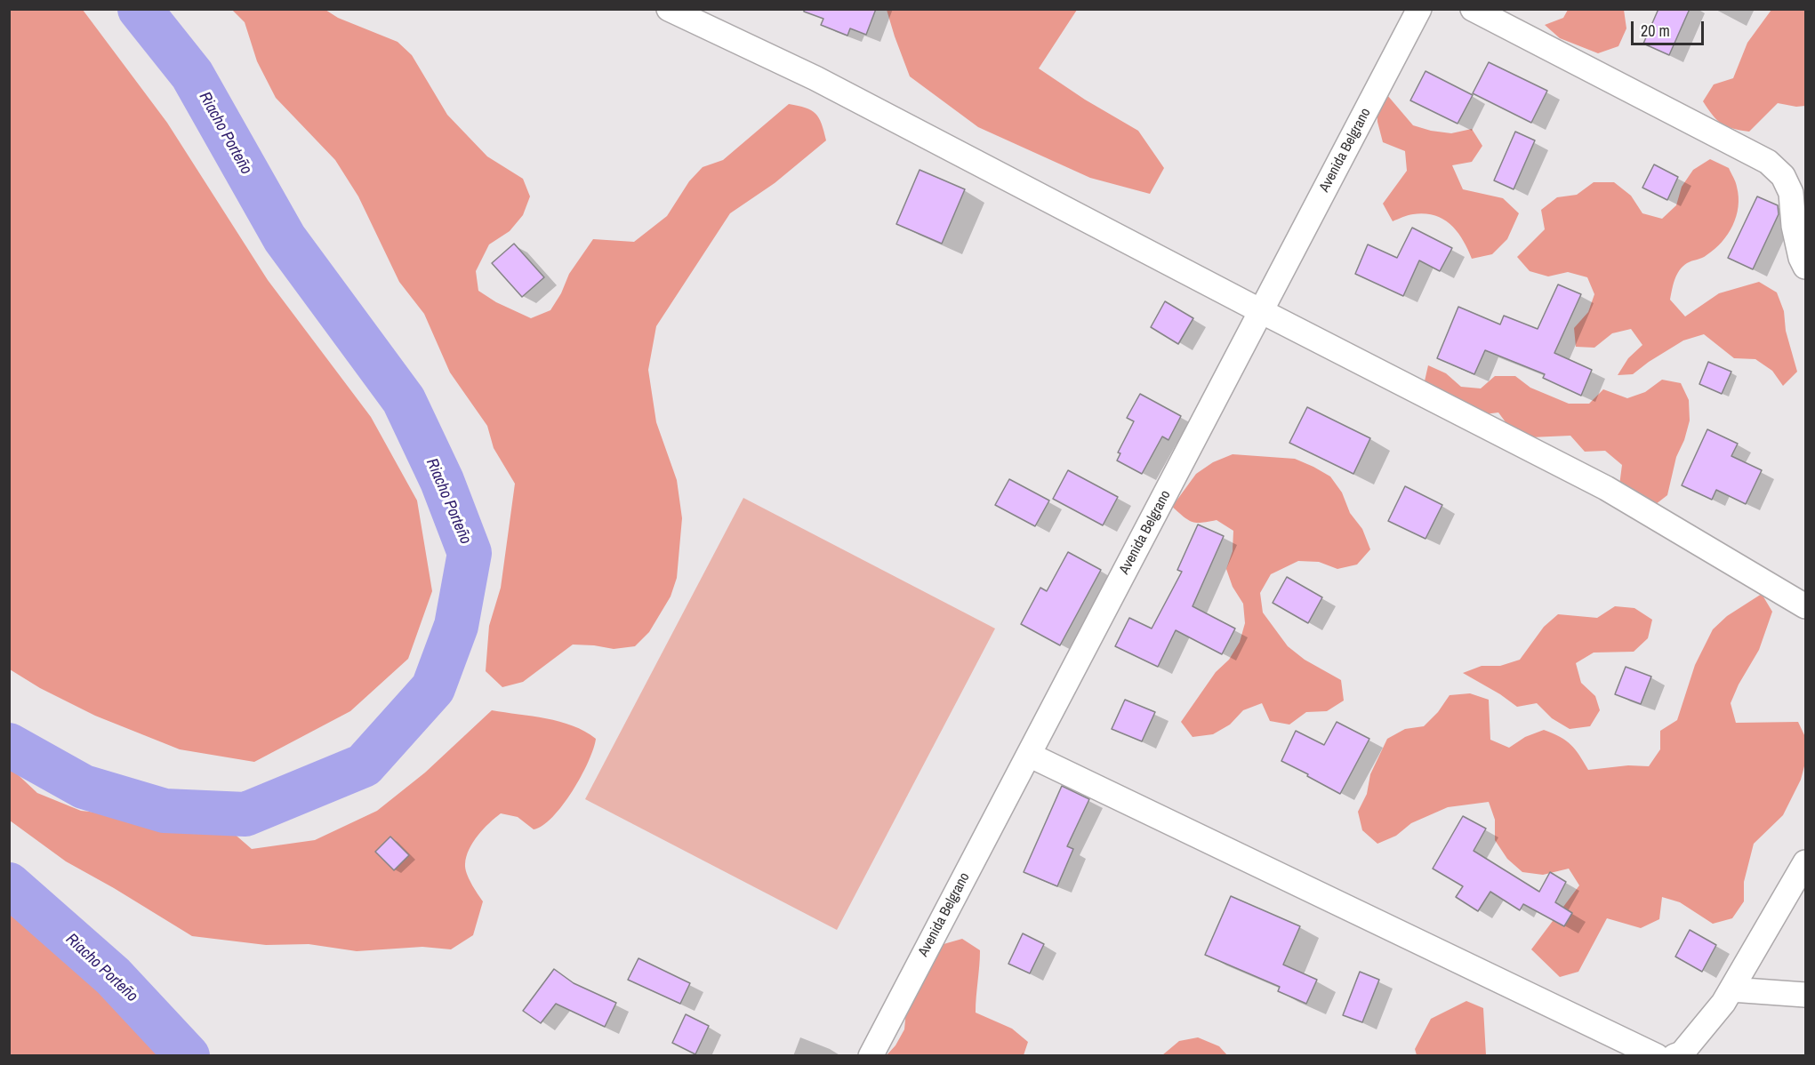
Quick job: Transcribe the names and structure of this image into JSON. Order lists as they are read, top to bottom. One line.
{"streets":{"street":["Avenida Belgrano"]},"water":["Riacho Porteño"],"scale_bar":"20 m"}
